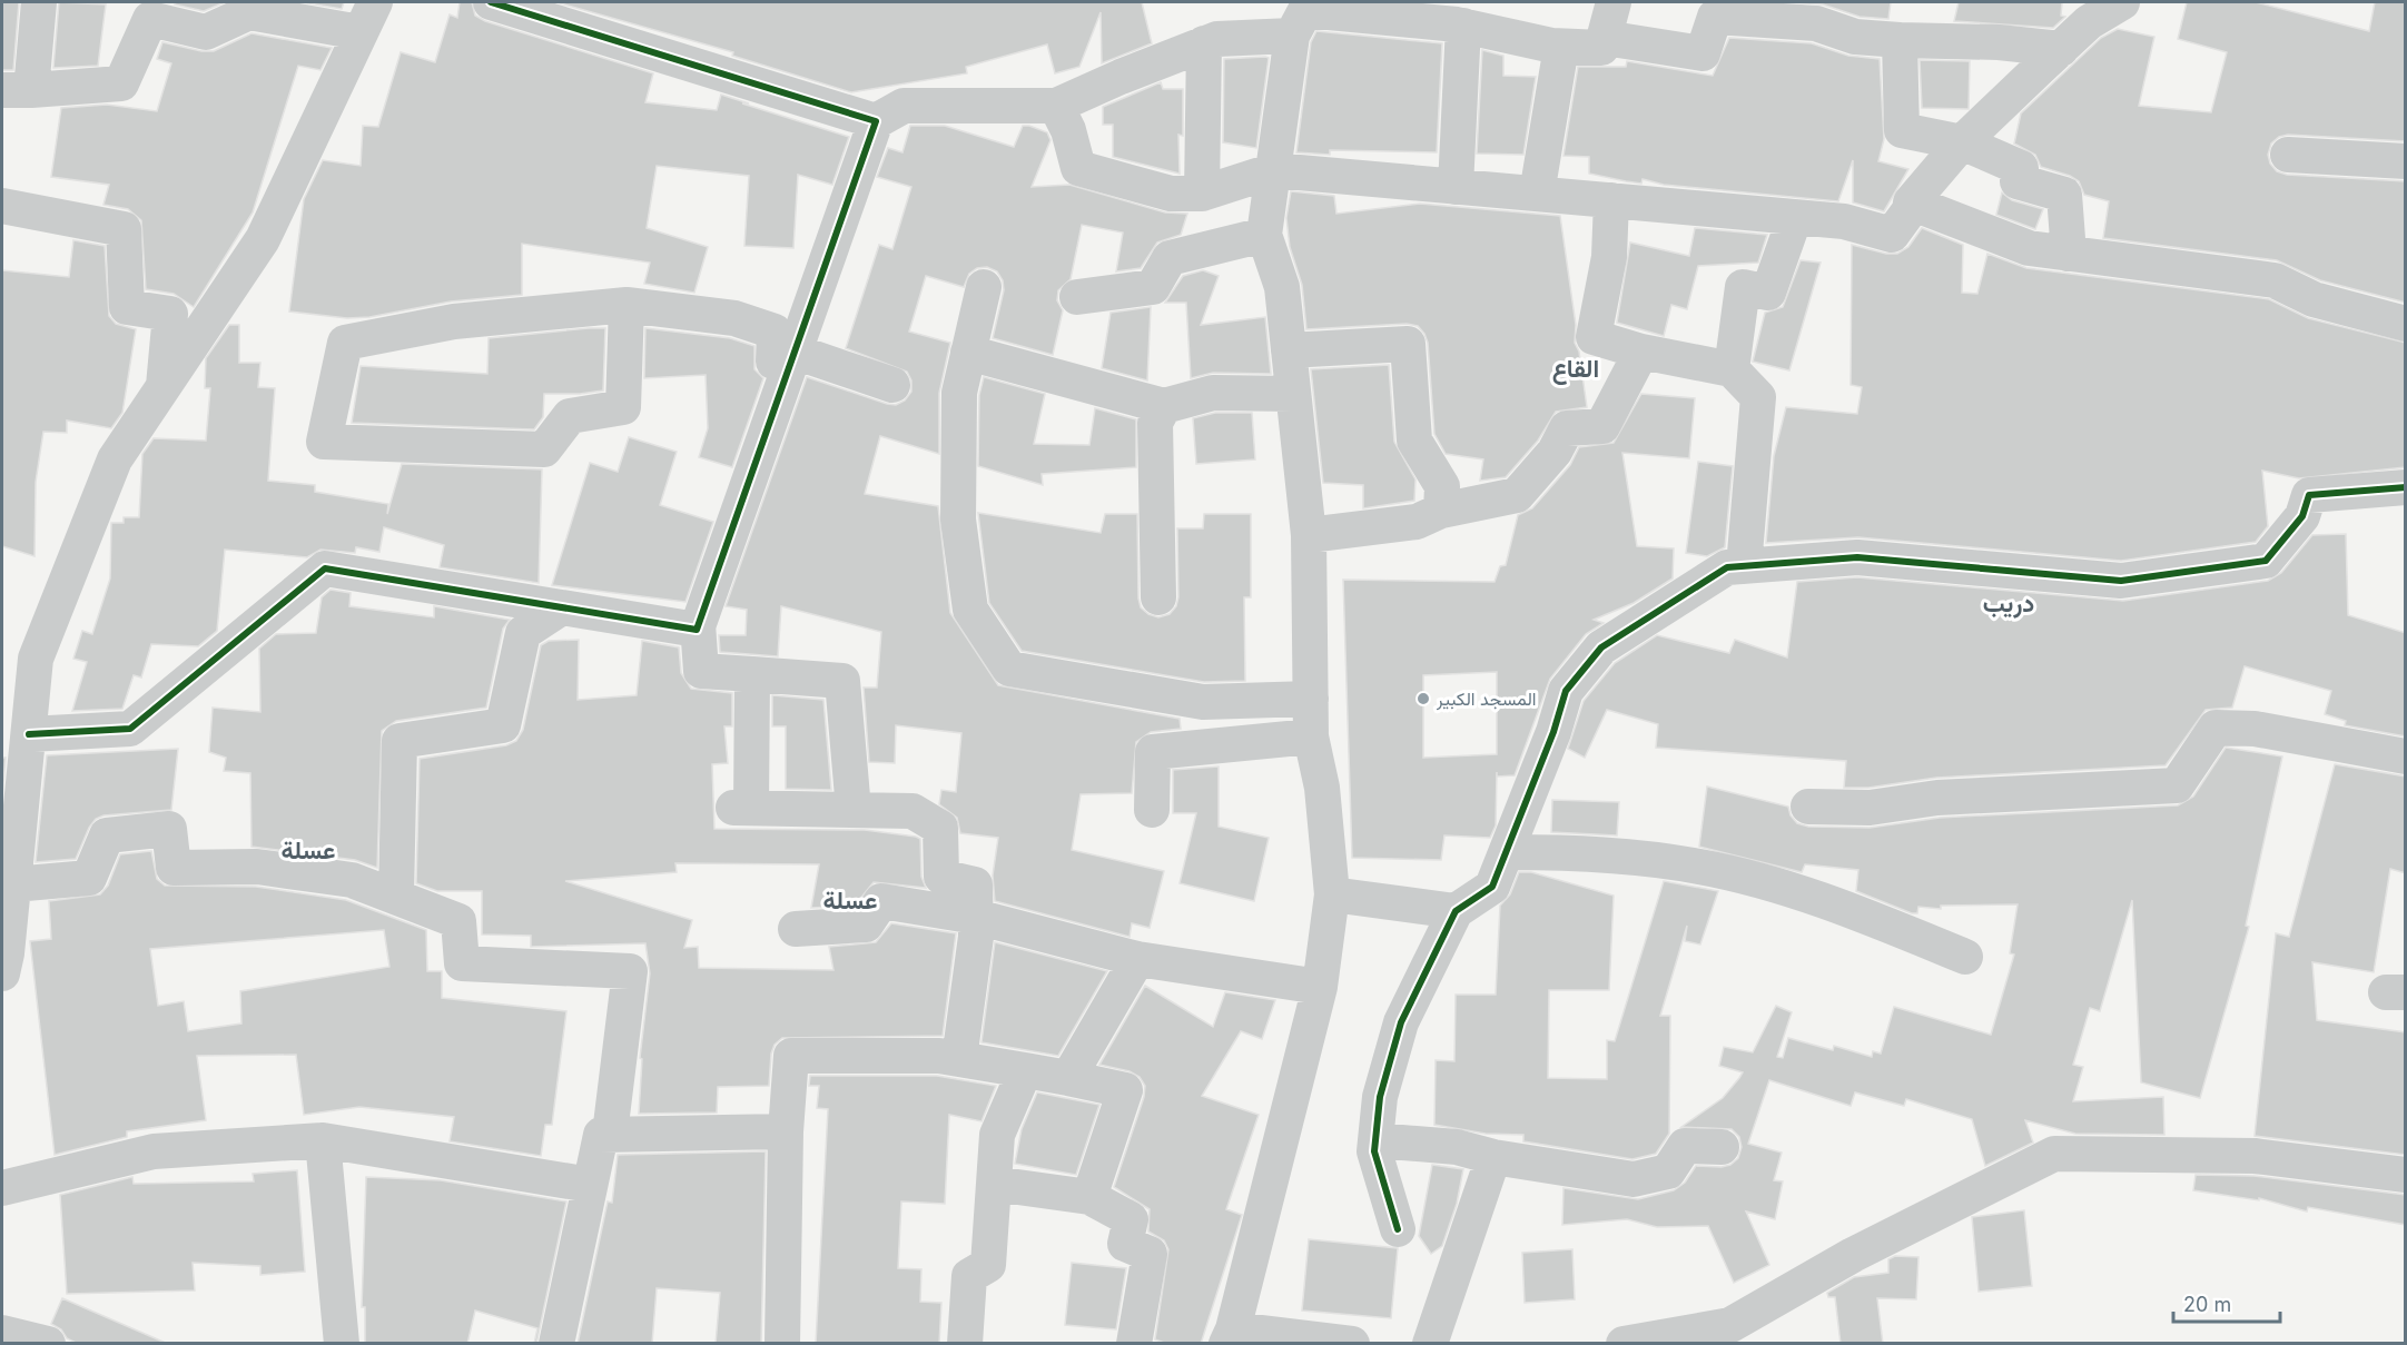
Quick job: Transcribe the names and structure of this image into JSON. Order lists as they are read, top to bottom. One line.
{"districts":["القاع","دريب","عسلة","عسلة"],"places":["المسجد الكبير"],"scale_bar":"20 m"}
